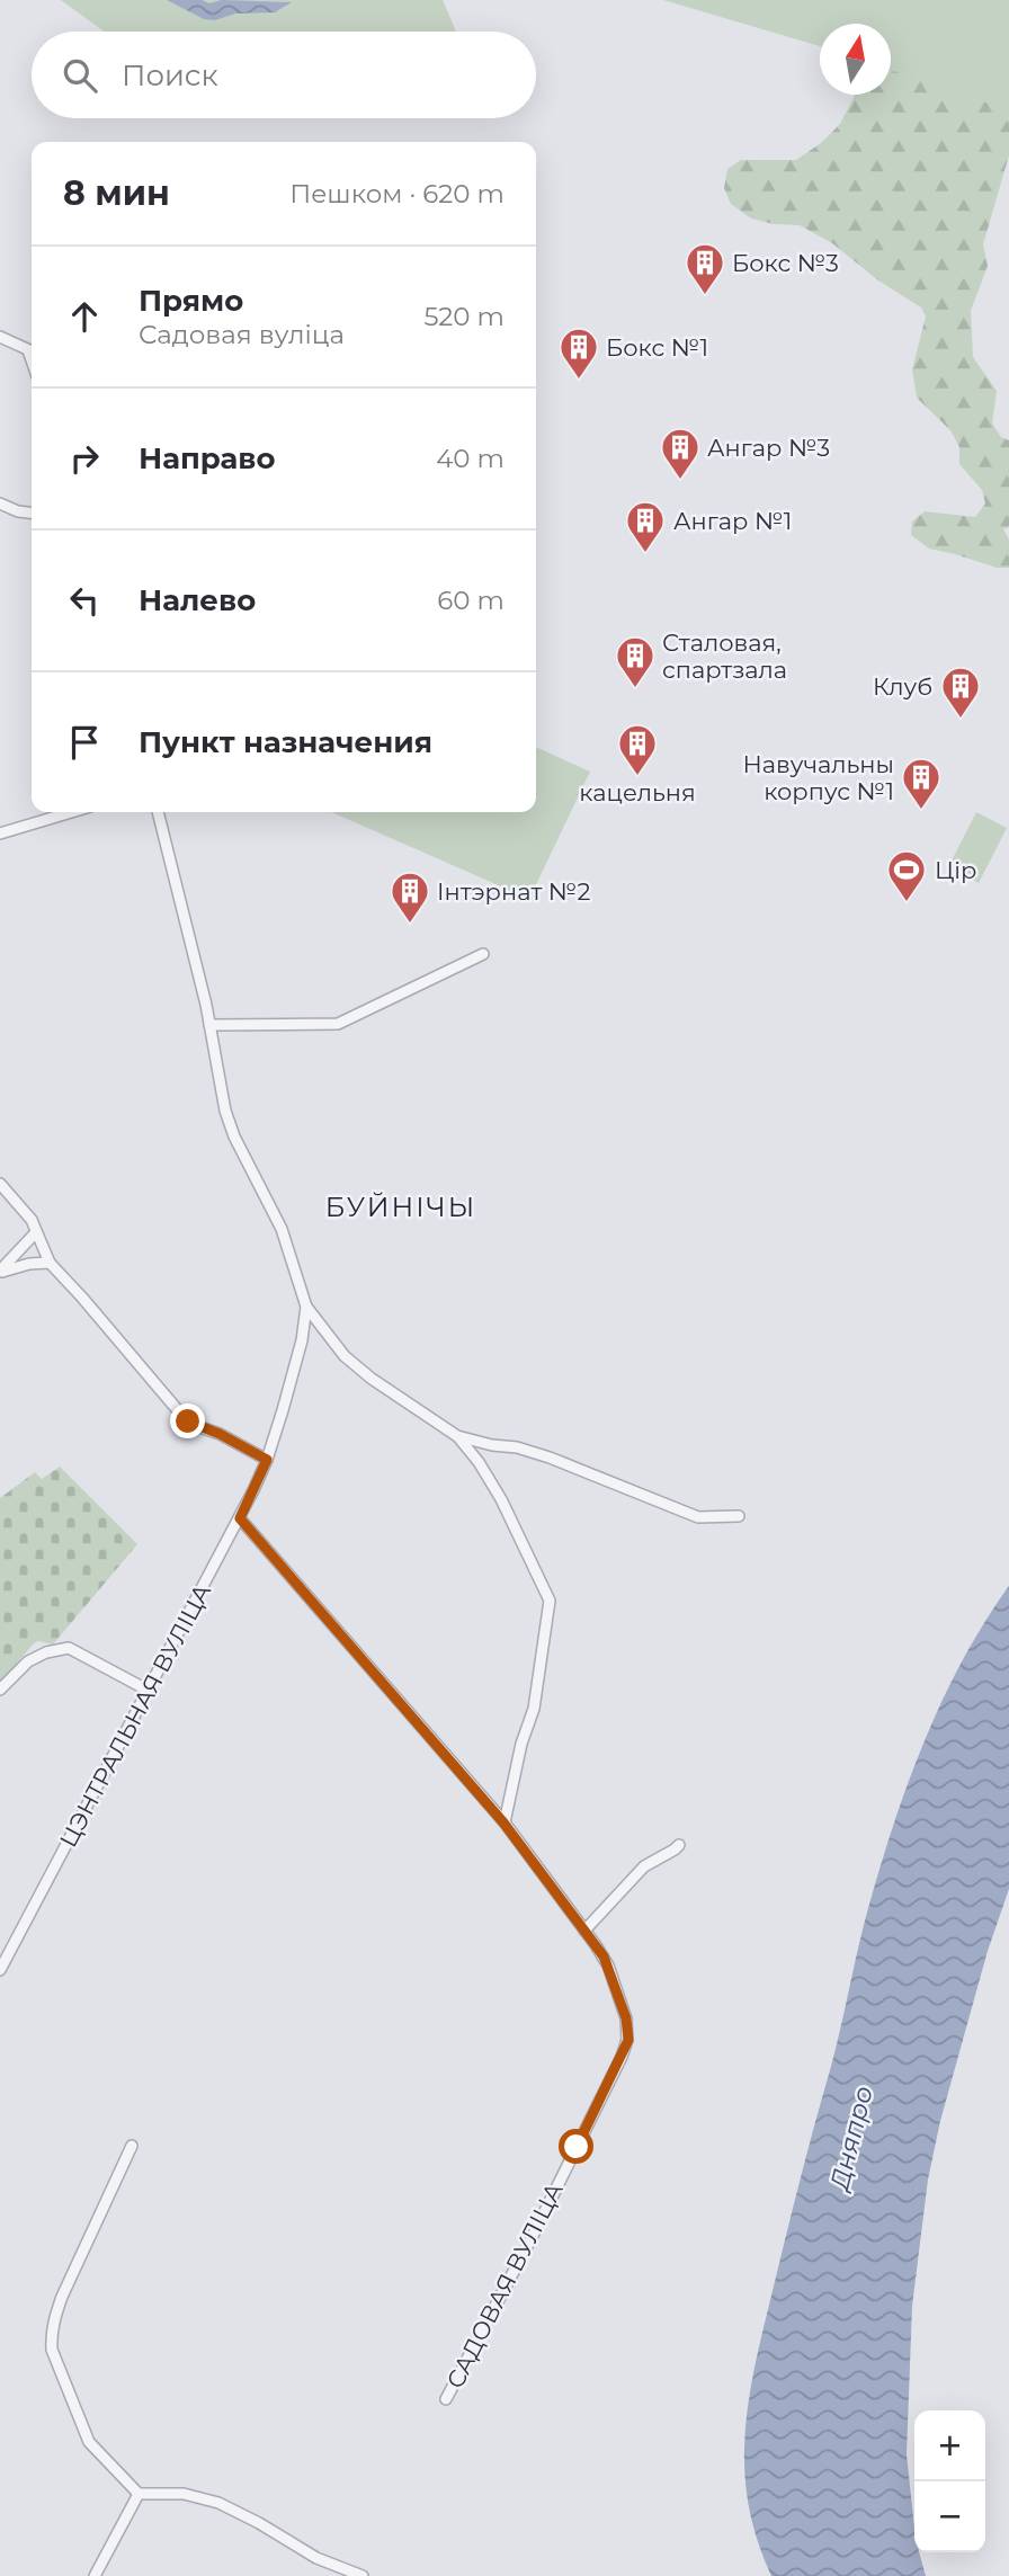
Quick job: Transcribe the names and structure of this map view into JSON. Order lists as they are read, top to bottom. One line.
{"streets":{"street":["ЦЭНТРАЛЬНАЯ ВУЛІЦА","САДОВАЯ ВУЛІЦА"]},"crossings":[["ЦЭНТРАЛЬНАЯ ВУЛІЦА","САДОВАЯ ВУЛІЦА"]],"districts":["БУЙНІЧЫ"],"water":["Дняпро"],"places":{"building":["Бокс №3","Бокс №1","Ангар №3","Ангар №1","Сталовая, спартзала","Клуб","кацельня","Навучальны корпус №1","Інтэрнат №2"],"sports":["Цір"]},"north":"top","page":{"search":"Поиск","heading":["8 мин","Пешком · 620 m"],"list":[["Прямо","Садовая вуліца","520 m"],["Направо","40 m"],["Налево","60 m"],"Пункт назначения"],"map_buttons":["+","−"]}}
